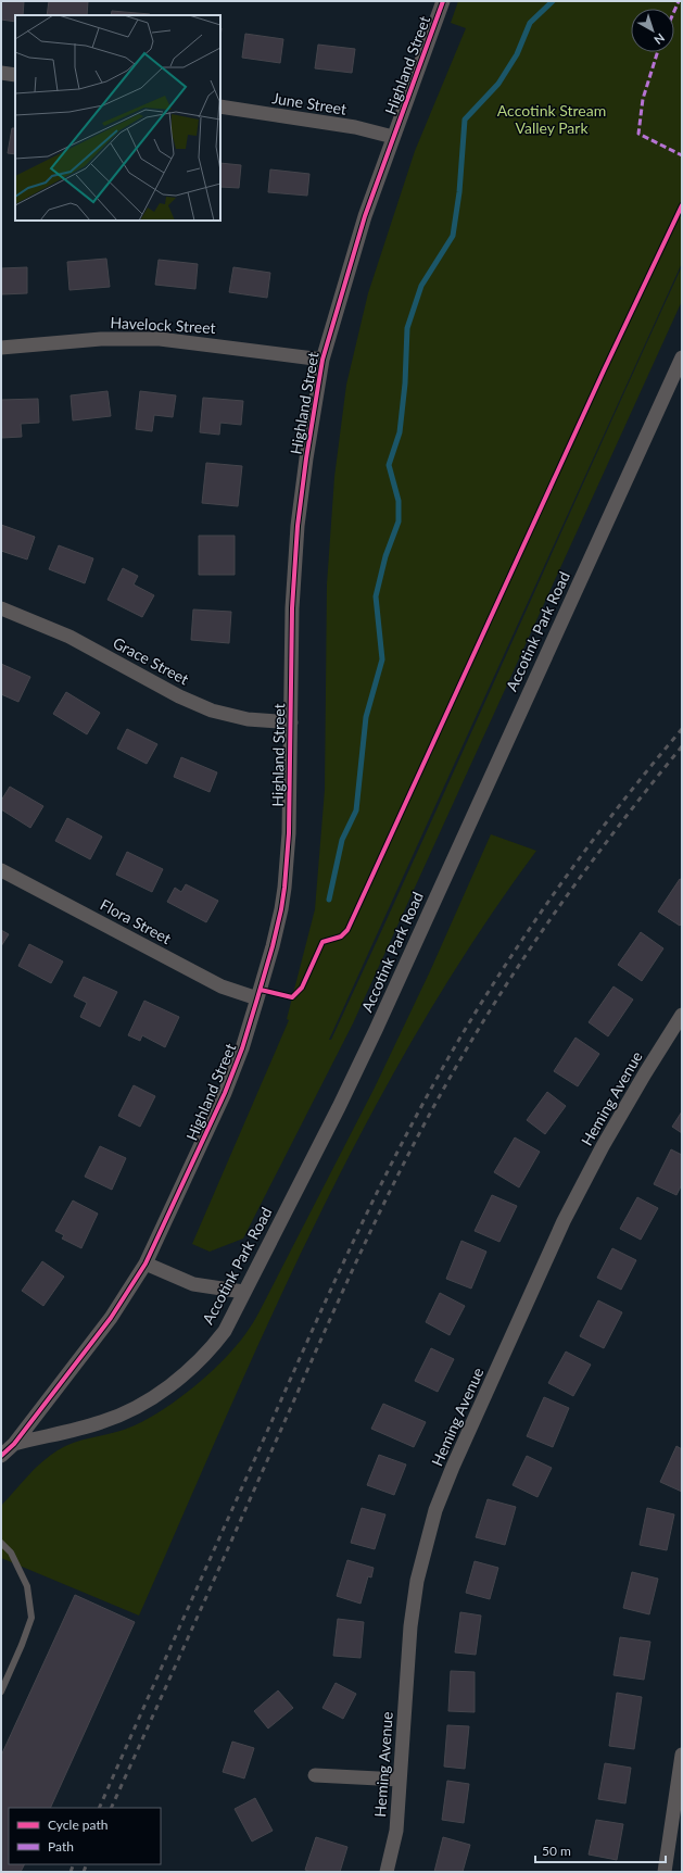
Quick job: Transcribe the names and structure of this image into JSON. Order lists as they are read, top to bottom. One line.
{"streets":{"street":["Highland Street","June Street","Havelock Street","Accotink Park Road","Grace Street","Flora Street","Heming Avenue"]},"crossings":[["Highland Street","June Street"],["Highland Street","Havelock Street"],["Highland Street","Accotink Park Road"],["Highland Street","Grace Street"],["Highland Street","Flora Street"]],"parks":["Accotink Stream Valley Park"],"legend":["Cycle path","Path"],"scale_bar":"50 m","north":"bottom right"}
